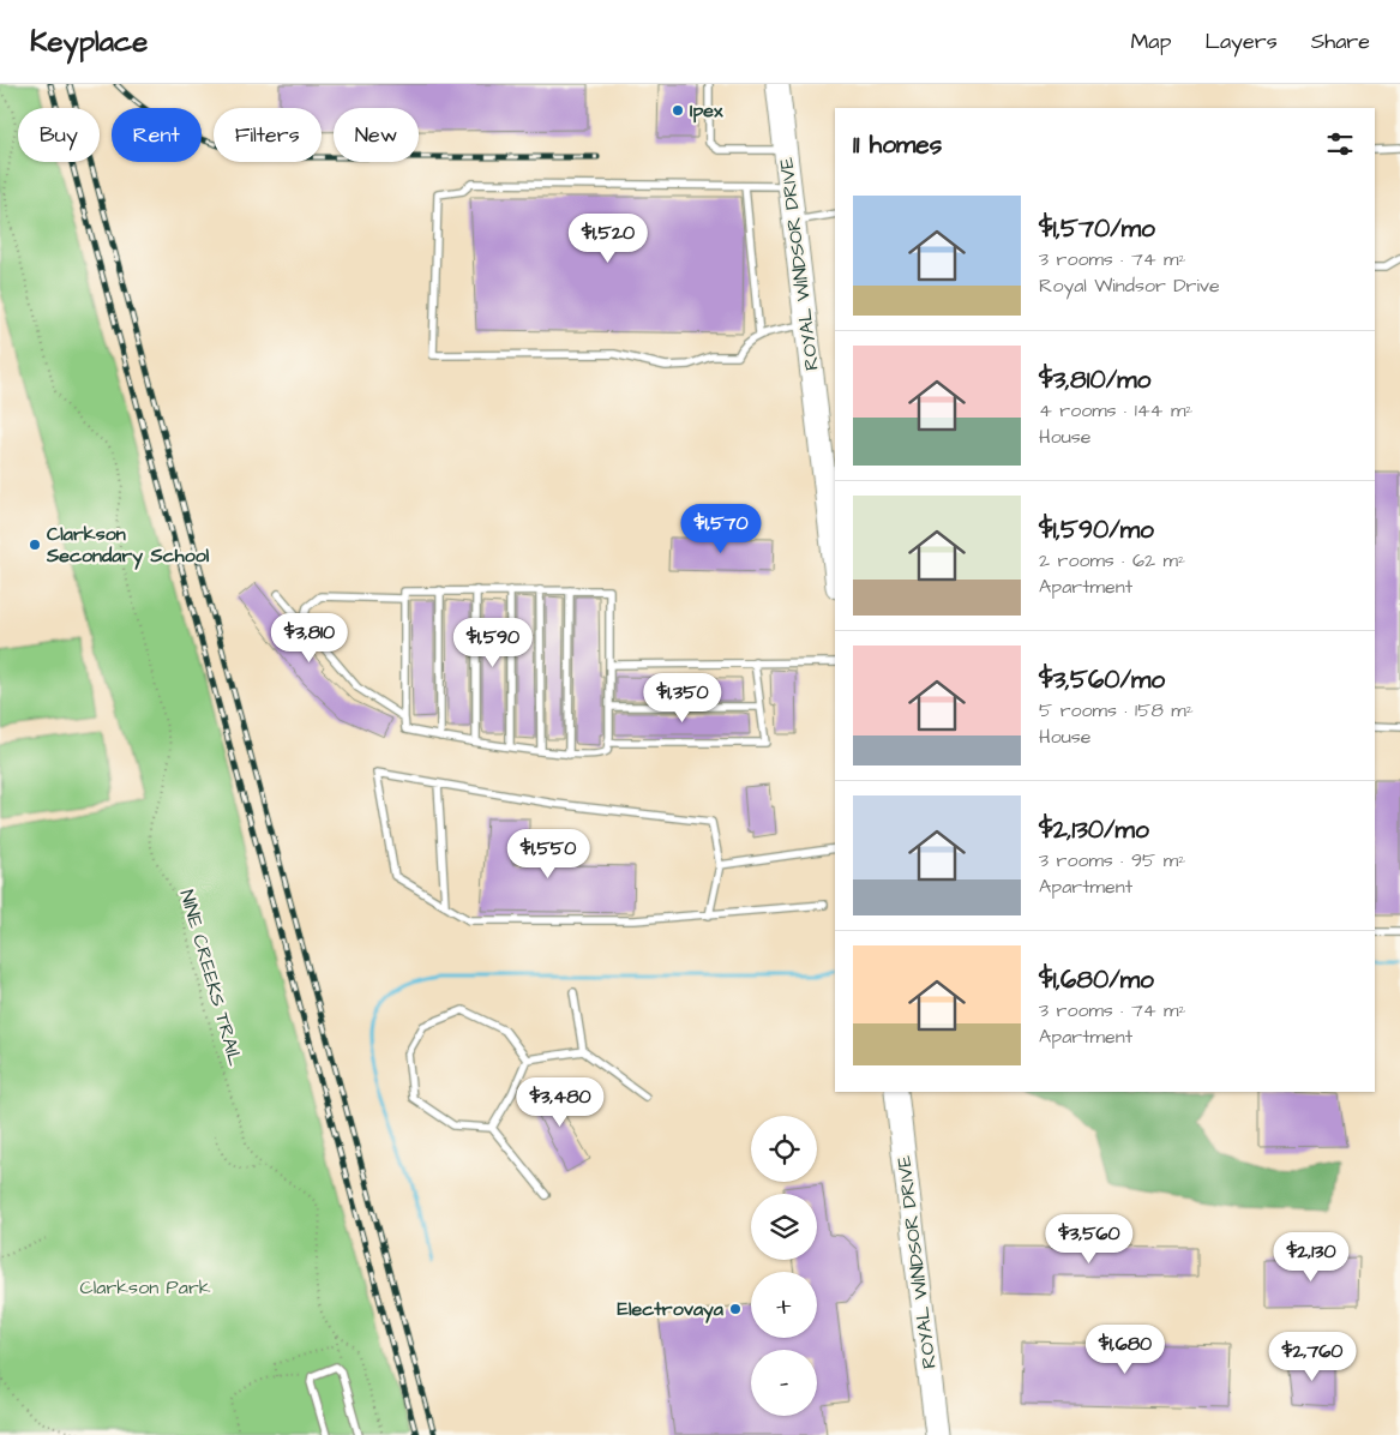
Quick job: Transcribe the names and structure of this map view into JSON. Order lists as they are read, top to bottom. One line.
{"streets":{"main road":["ROYAL WINDSOR DRIVE"],"path":["NINE CREEKS TRAIL"]},"parks":["Clarkson Park"],"places":["Ipex","Clarkson Secondary School","Electrovaya"],"page":{"header":"Keyplace","nav":["Map","Layers","Share"],"chip":["Buy","Rent","Filters","New"],"heading":"11 homes","list":[{"name":"$1,570/mo","note":"3 rooms · 74 m² · Royal Windsor Drive"},{"name":"$3,810/mo","note":"4 rooms · 144 m² · House"},{"name":"$1,590/mo","note":"2 rooms · 62 m² · Apartment"},{"name":"$3,560/mo","note":"5 rooms · 158 m² · House"},{"name":"$2,130/mo","note":"3 rooms · 95 m² · Apartment"},{"name":"$1,680/mo","note":"3 rooms · 74 m² · Apartment"}],"price":["$1,520","$1,570","$3,810","$1,590","$1,350","$1,550","$3,480","$3,560","$2,130","$1,680","$2,760"],"map_buttons":["+","−"]}}
